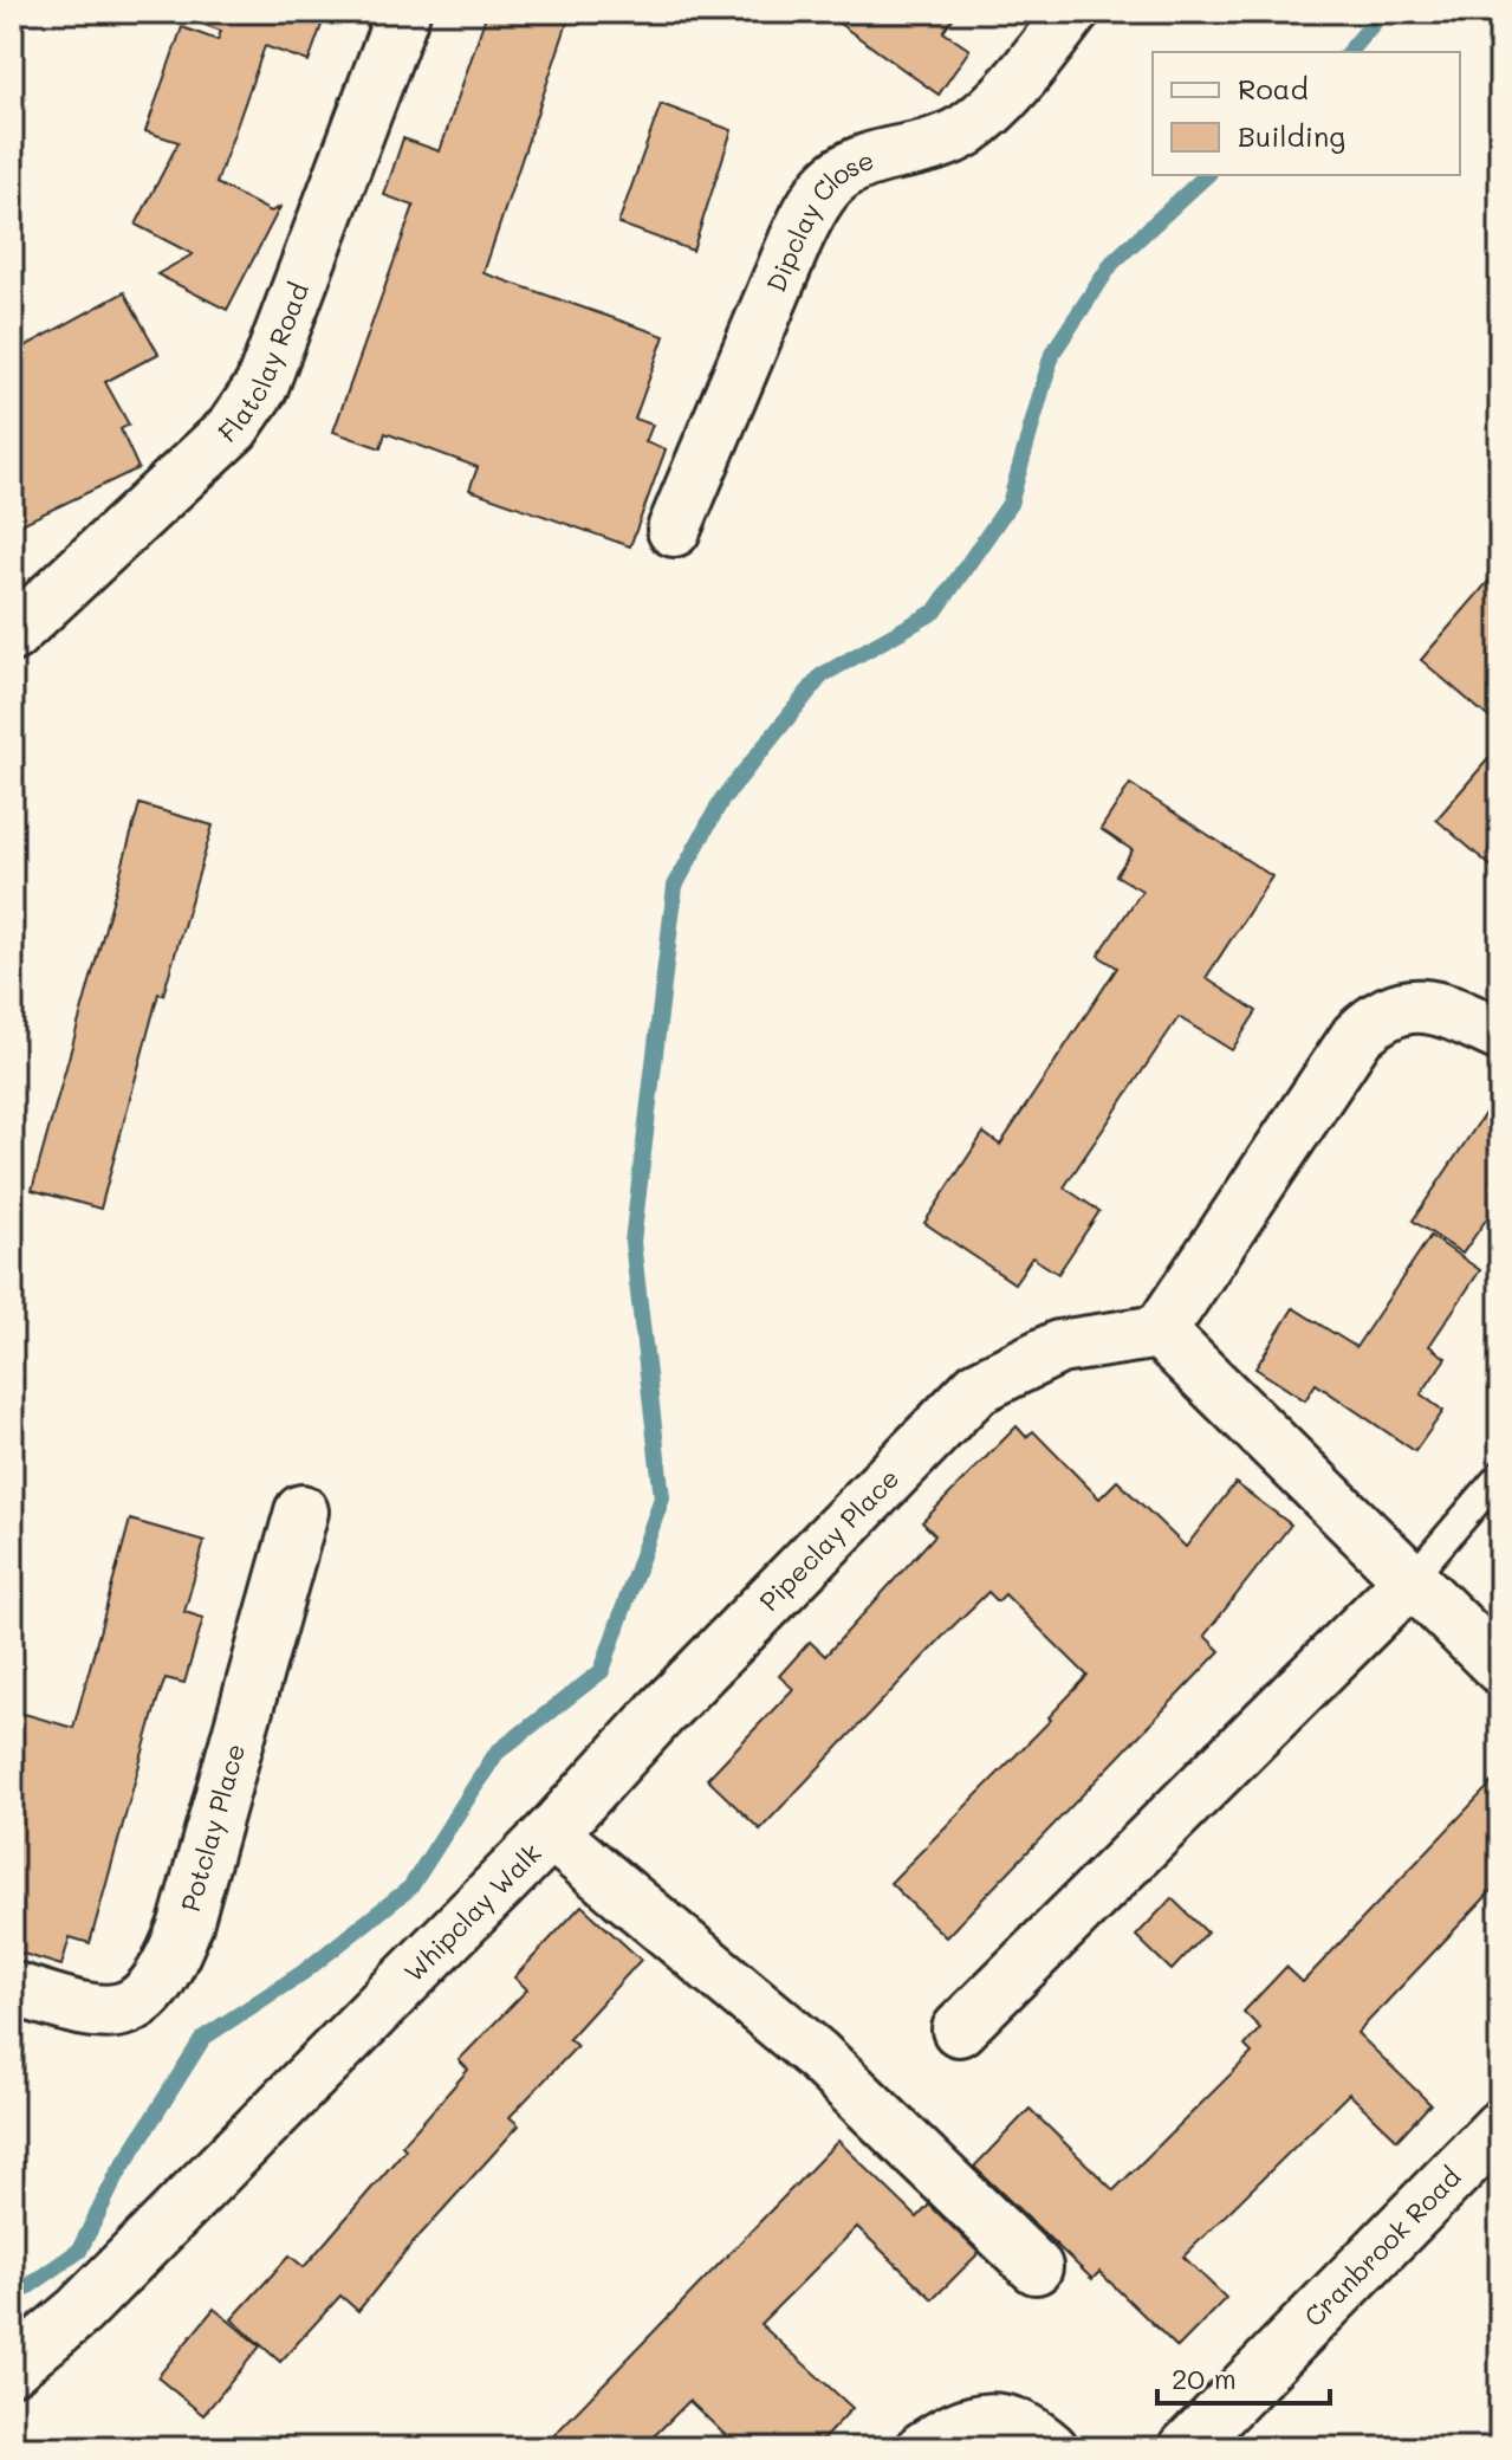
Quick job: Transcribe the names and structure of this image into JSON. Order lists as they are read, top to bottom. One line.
{"streets":{"street":["Dipclay Close","Flatclay Road","Pipeclay Place","Potclay Place","Whipclay Walk","Cranbrook Road"]},"crossings":[["Pipeclay Place","Whipclay Walk"]],"legend":["Road","Building"],"scale_bar":"20 m"}
